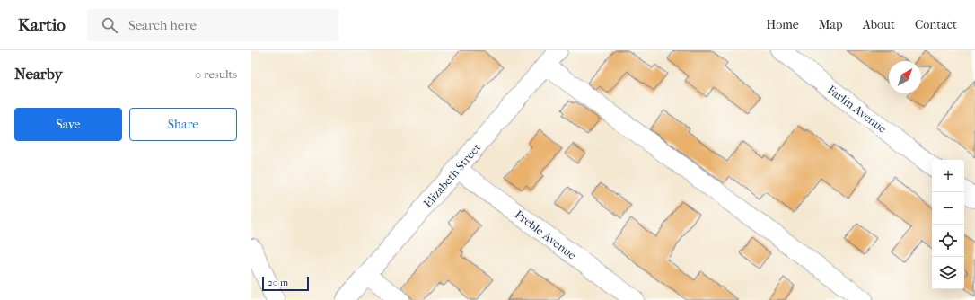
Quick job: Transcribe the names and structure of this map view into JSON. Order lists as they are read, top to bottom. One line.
{"streets":{"street":["Farlin Avenue","Elizabeth Street","Preble Avenue"]},"crossings":[["Elizabeth Street","Preble Avenue"]],"scale_bar":"20 m","north":"top right","page":{"header":"Kartio","search":"Search here","nav":["Home","Map","About","Contact"],"heading":["Nearby","0 results"],"buttons":["Save","Share"],"map_buttons":["+","−"],"scale":"20 m"}}
